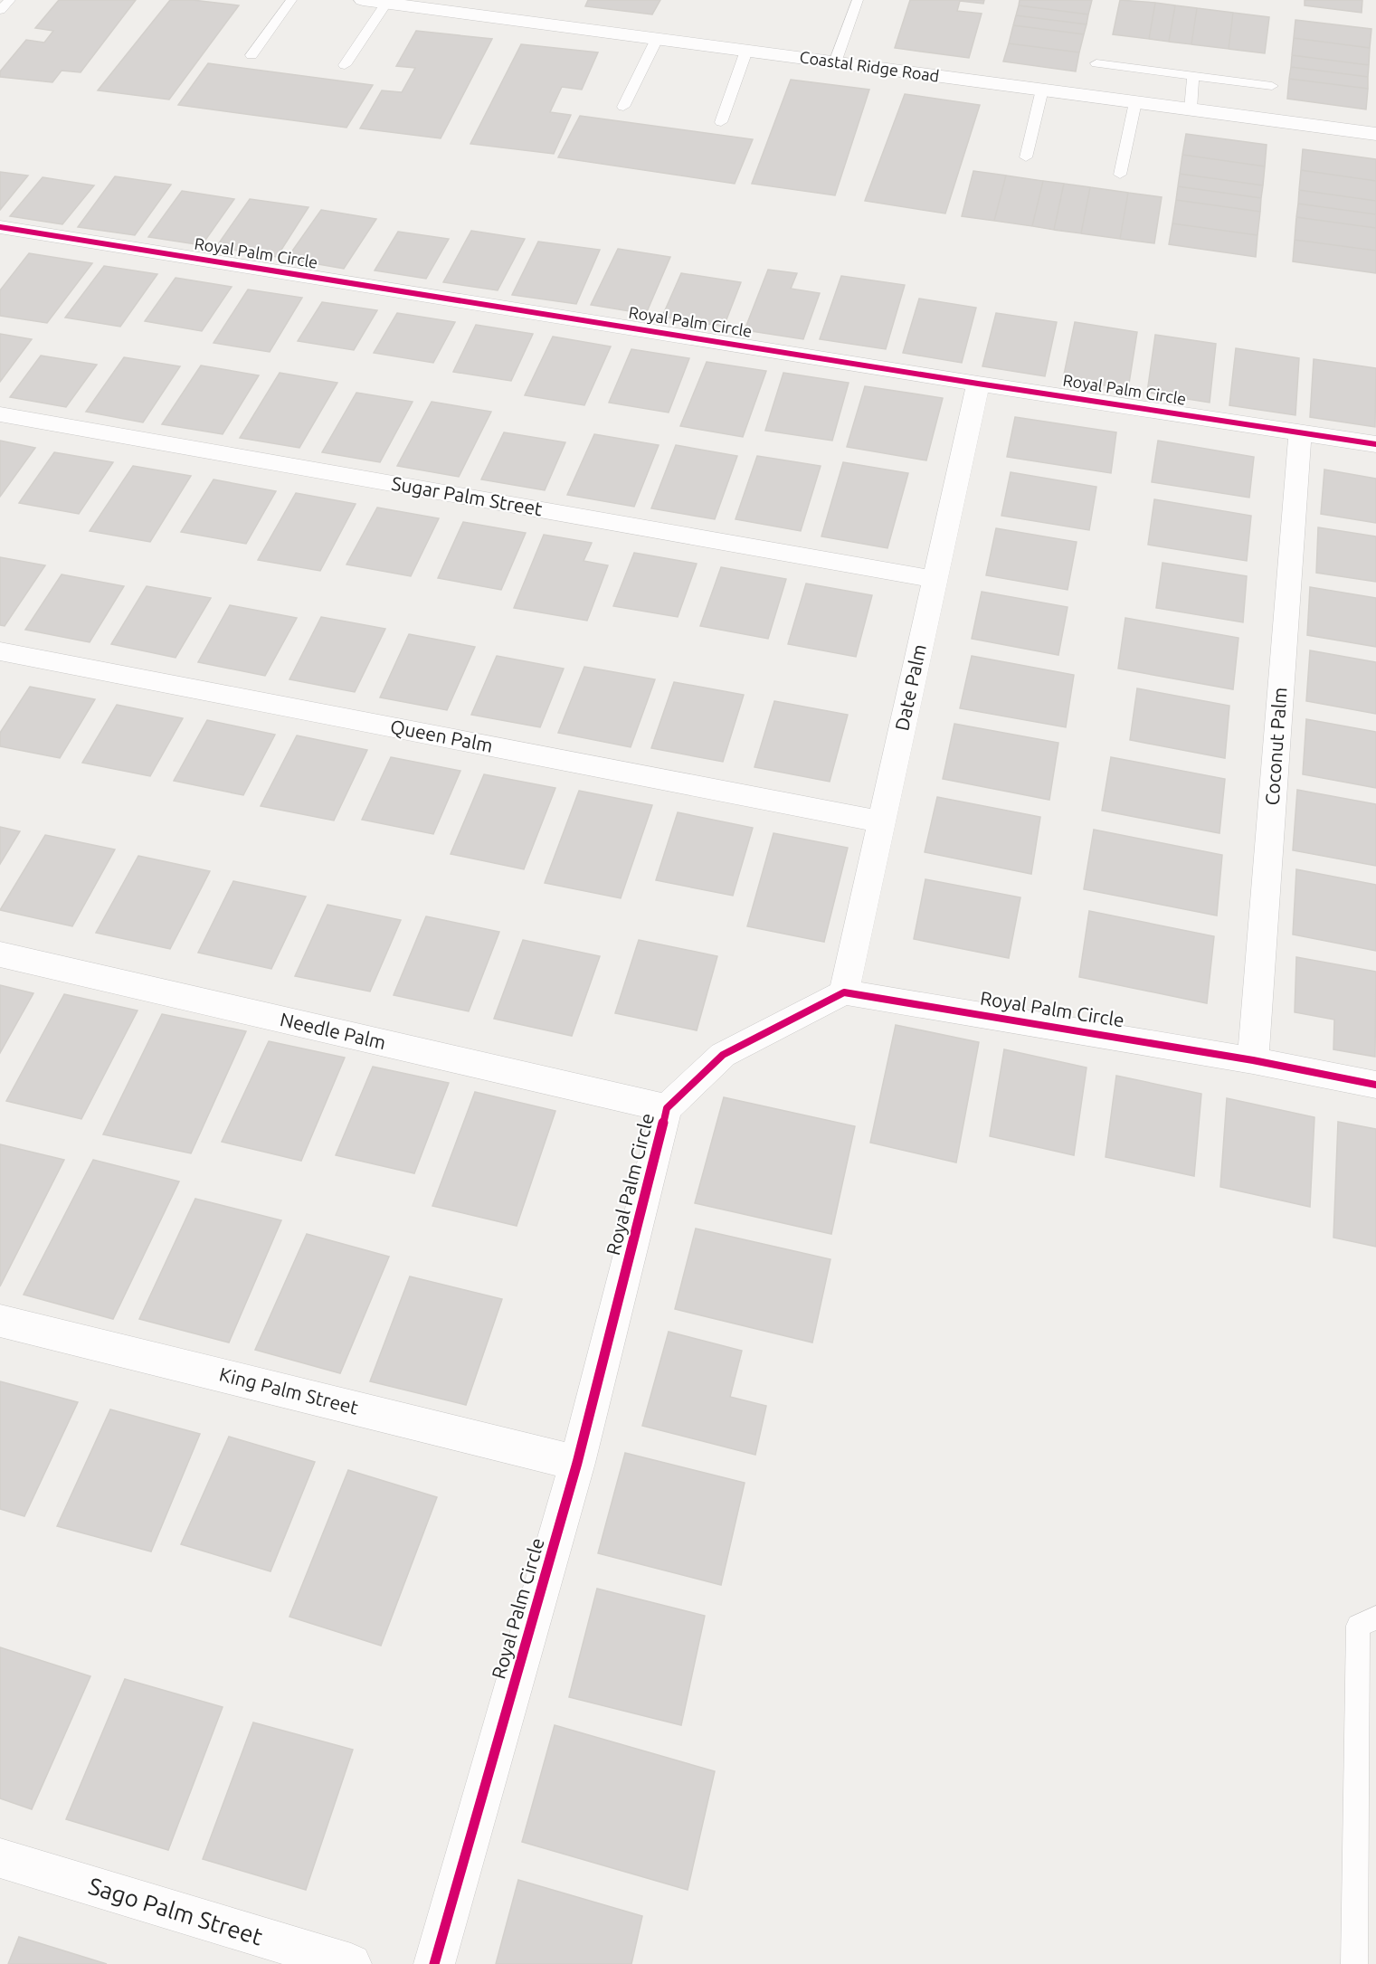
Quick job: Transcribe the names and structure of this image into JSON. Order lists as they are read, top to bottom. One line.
{"streets":{"street":["Coastal Ridge Road","Royal Palm Circle","Sugar Palm Street","Date Palm","Queen Palm","Coconut Palm","Needle Palm","King Palm Street","Sago Palm Street"]},"crossings":[["Royal Palm Circle","Date Palm"],["Royal Palm Circle","Coconut Palm"],["Royal Palm Circle","Needle Palm"],["Royal Palm Circle","King Palm Street"],["Sugar Palm Street","Date Palm"],["Date Palm","Queen Palm"]]}
